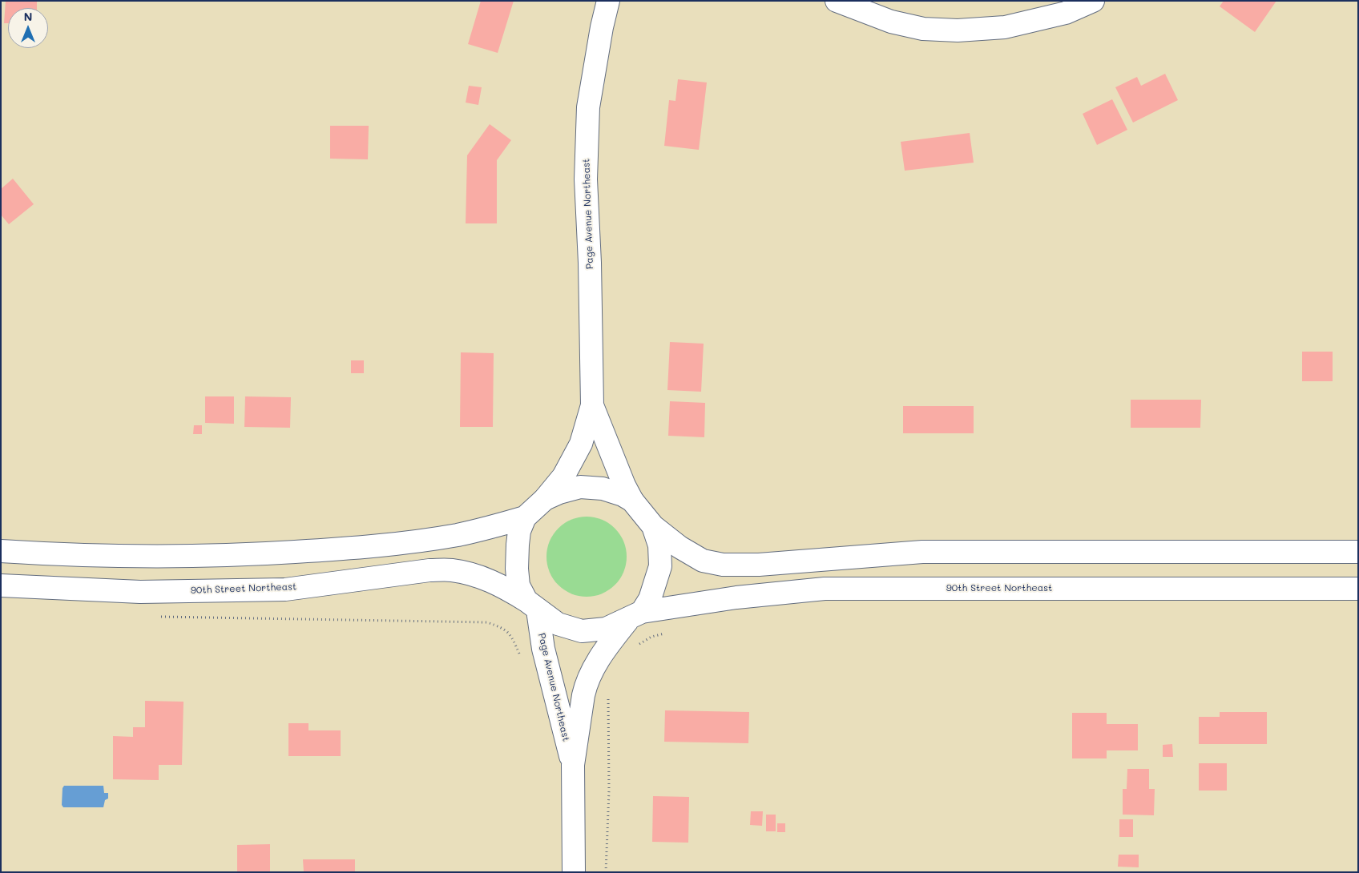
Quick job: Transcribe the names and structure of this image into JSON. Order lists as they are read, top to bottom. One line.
{"streets":{"main road":["Page Avenue Northeast","90th Street Northeast"]},"crossings":[["Page Avenue Northeast","90th Street Northeast"]],"north":"top"}
